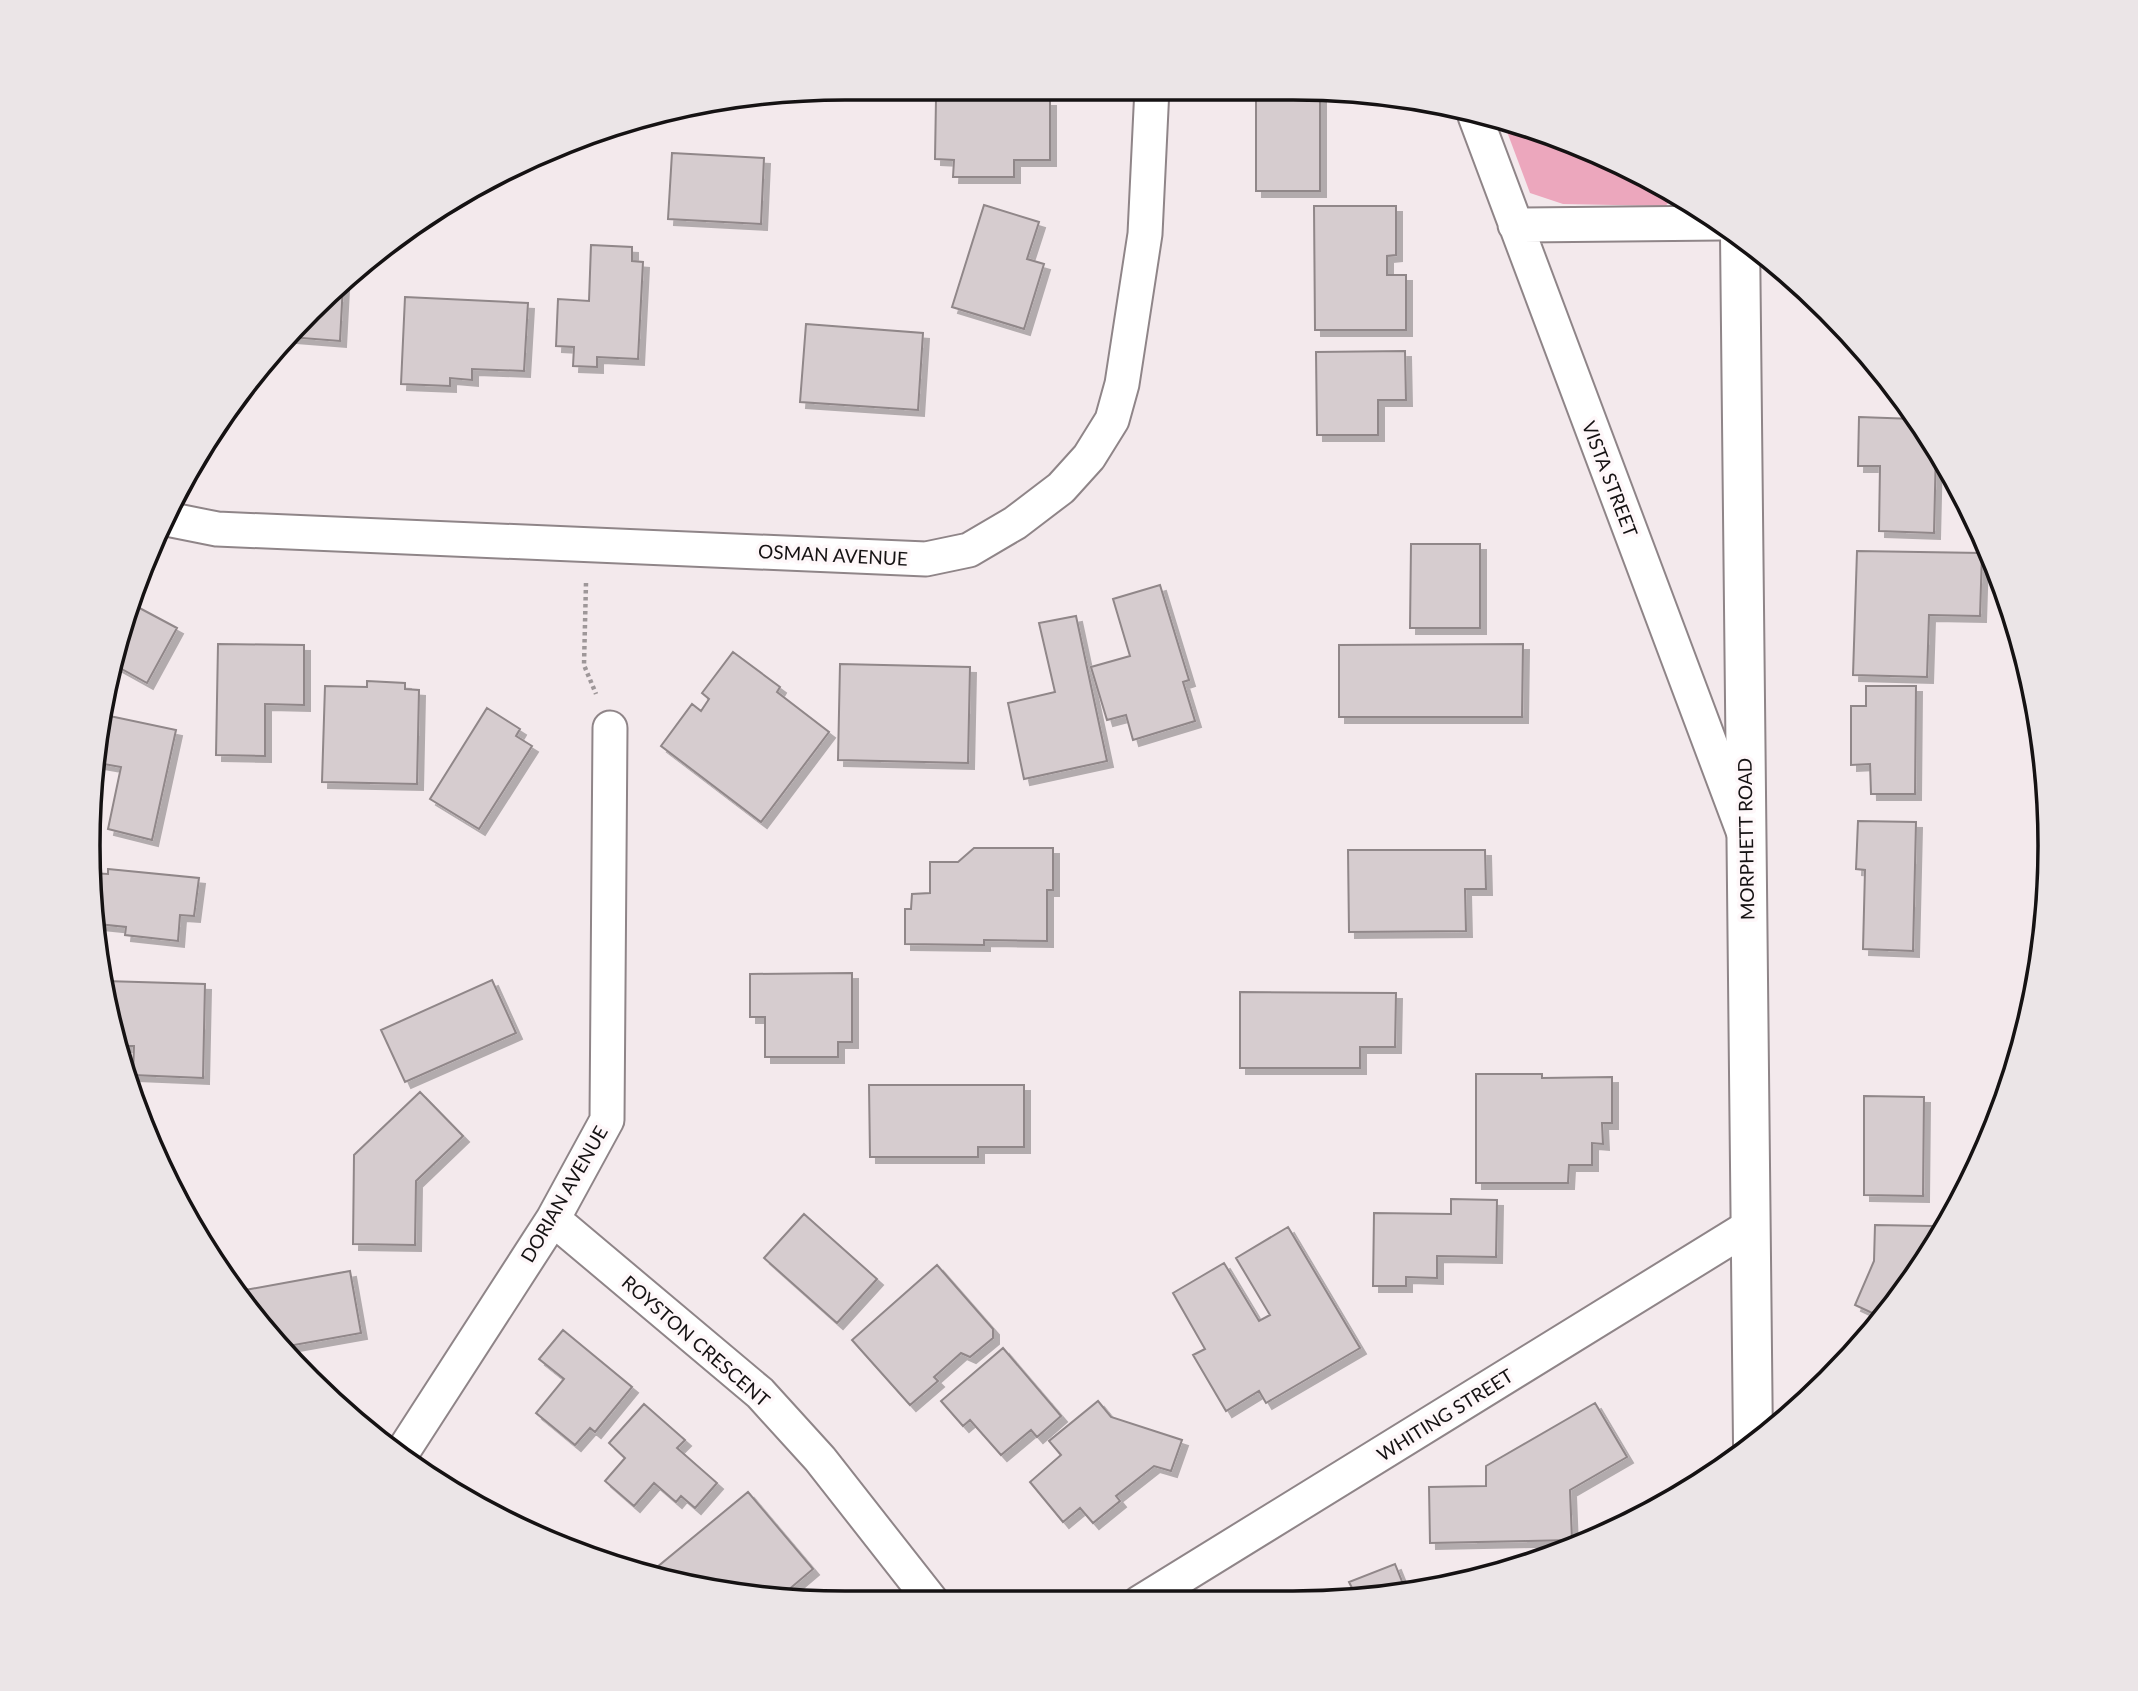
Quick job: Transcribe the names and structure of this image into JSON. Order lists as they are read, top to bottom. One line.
{"streets":{"main road":["MORPHETT ROAD"],"street":["VISTA STREET","OSMAN AVENUE","DORIAN AVENUE","ROYSTON CRESCENT","WHITING STREET"]},"crossings":[["VISTA STREET","MORPHETT ROAD"],["MORPHETT ROAD","WHITING STREET"],["DORIAN AVENUE","ROYSTON CRESCENT"]]}
